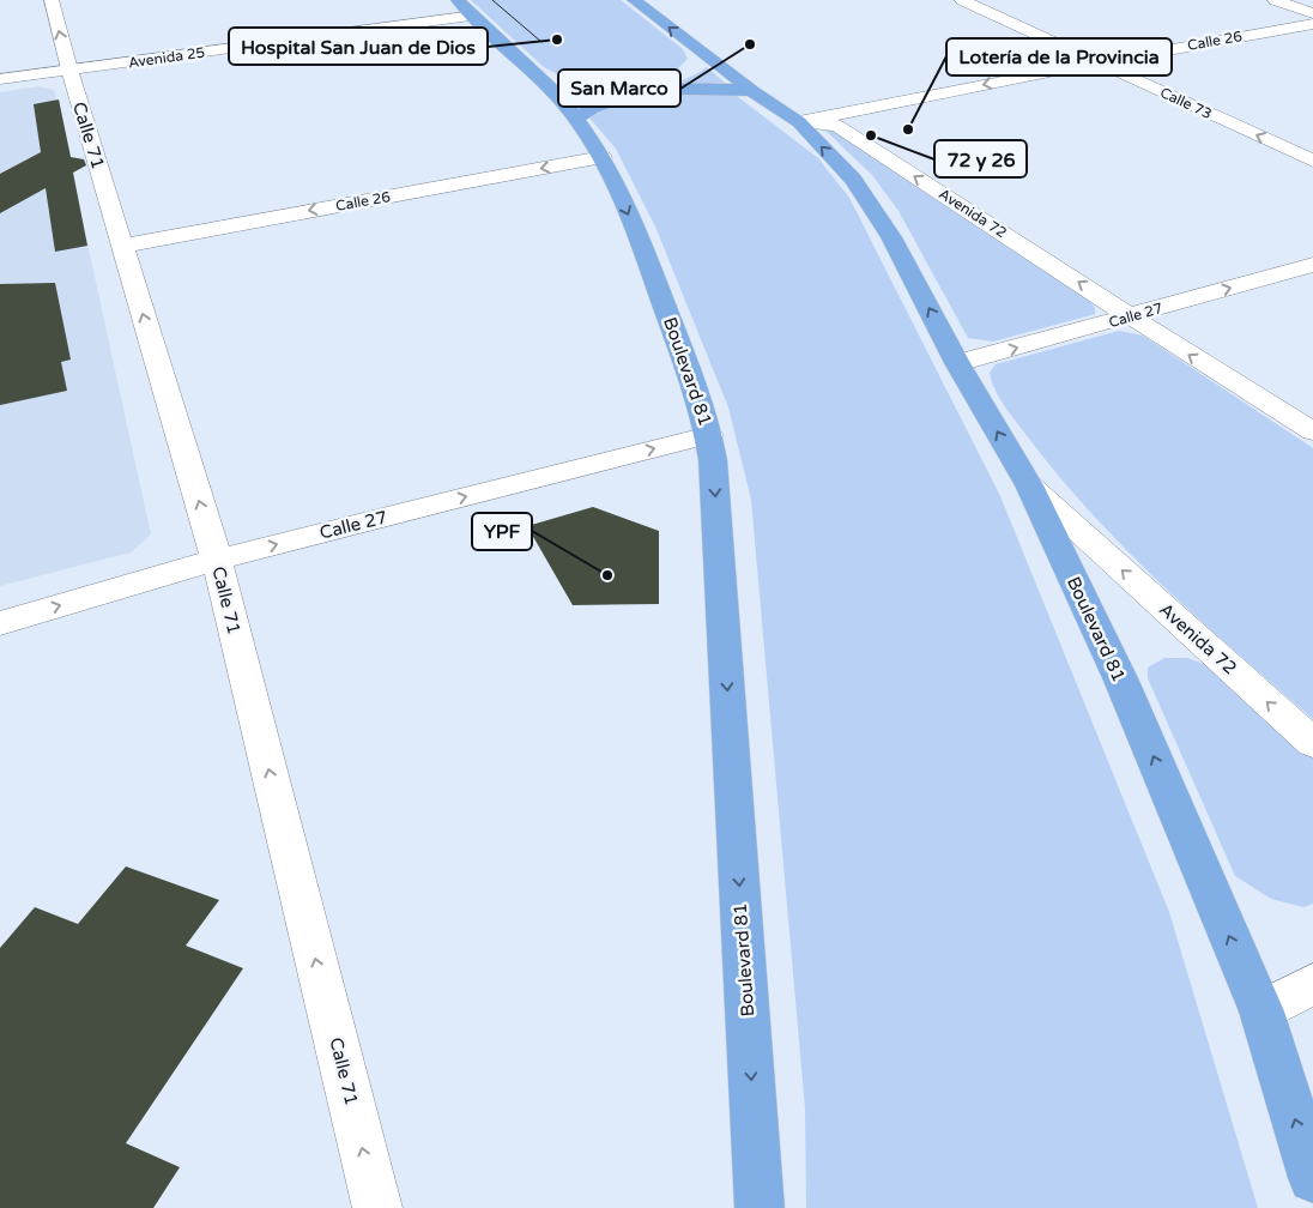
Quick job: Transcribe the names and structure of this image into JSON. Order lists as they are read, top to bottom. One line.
{"streets":{"highway":["Avenida 72","Boulevard 81"],"street":["Calle 26","Avenida 25","Calle 73","Calle 71","Calle 27"]},"crossings":[["Calle 26","Calle 73"],["Calle 26","Calle 71"],["Calle 26","Avenida 72"],["Calle 26","Boulevard 81"],["Avenida 25","Calle 71"],["Calle 71","Calle 27"],["Avenida 72","Calle 27"],["Avenida 72","Boulevard 81"],["Calle 27","Boulevard 81"]],"one_way":["Calle 26","Calle 73","Calle 71","Avenida 72","Calle 27"],"places":["Hospital San Juan de Dios","San Marco","Lotería de la Provincia","72 y 26","YPF"]}
